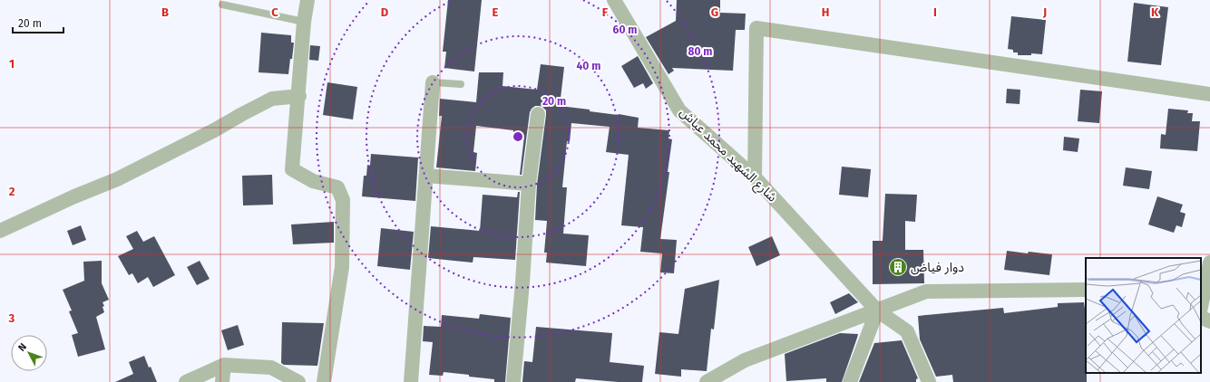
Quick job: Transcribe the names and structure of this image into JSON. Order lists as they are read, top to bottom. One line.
{"streets":{"street":["شارع الشهيد محمد عياش"]},"places":{"building":["دوار فياض"]},"scale_bar":"20 m","north":"top left","grid":{"columns":["B","C","D","E","F","G","H","I","J","K"],"rows":["1","2","3"]},"rings":["60 m","80 m","40 m","20 m"]}
